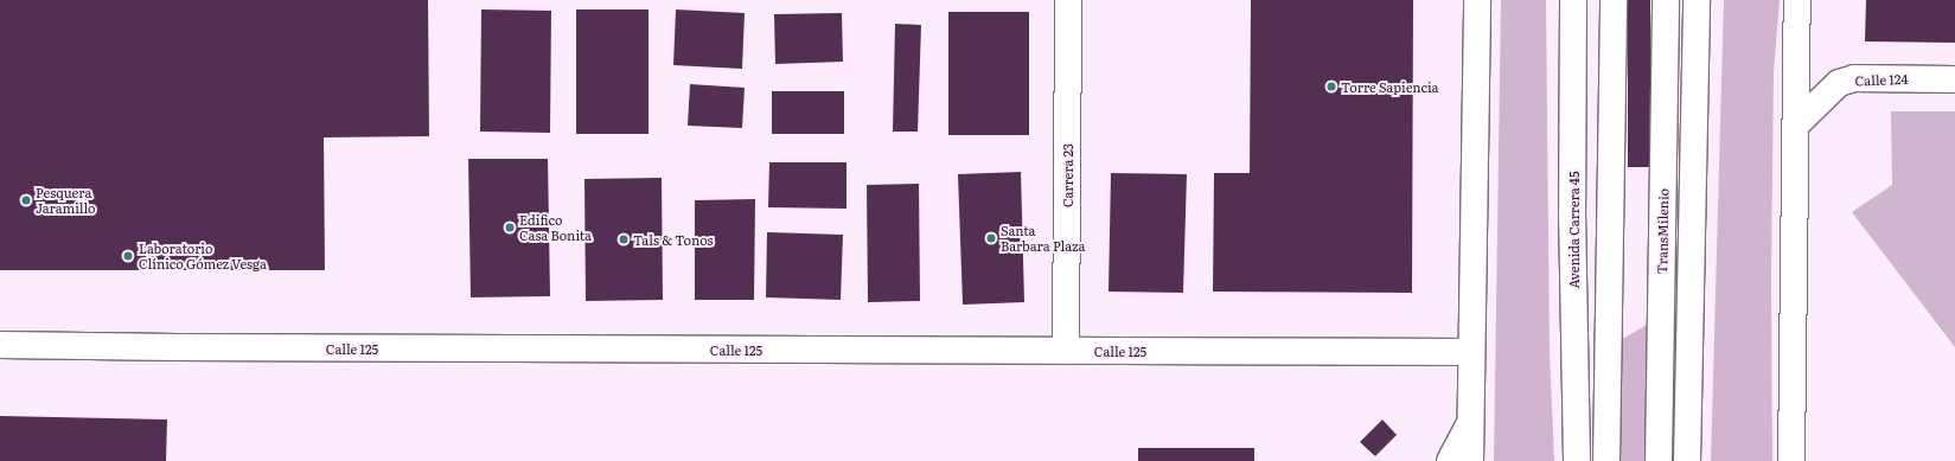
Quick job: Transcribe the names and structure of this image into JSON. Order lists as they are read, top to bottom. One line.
{"streets":{"main road":["Calle 124","Carrera 23","Avenida Carrera 45","TransMilenio","Calle 125"]},"crossings":[["Carrera 23","Calle 125"]],"places":["Torre Sapiencia","Pesquera Jaramillo","Edifico Casa Bonita","Santa Barbara Plaza","Tals & Tonos","Laboratorio Clínico Gómez Vesga"]}
